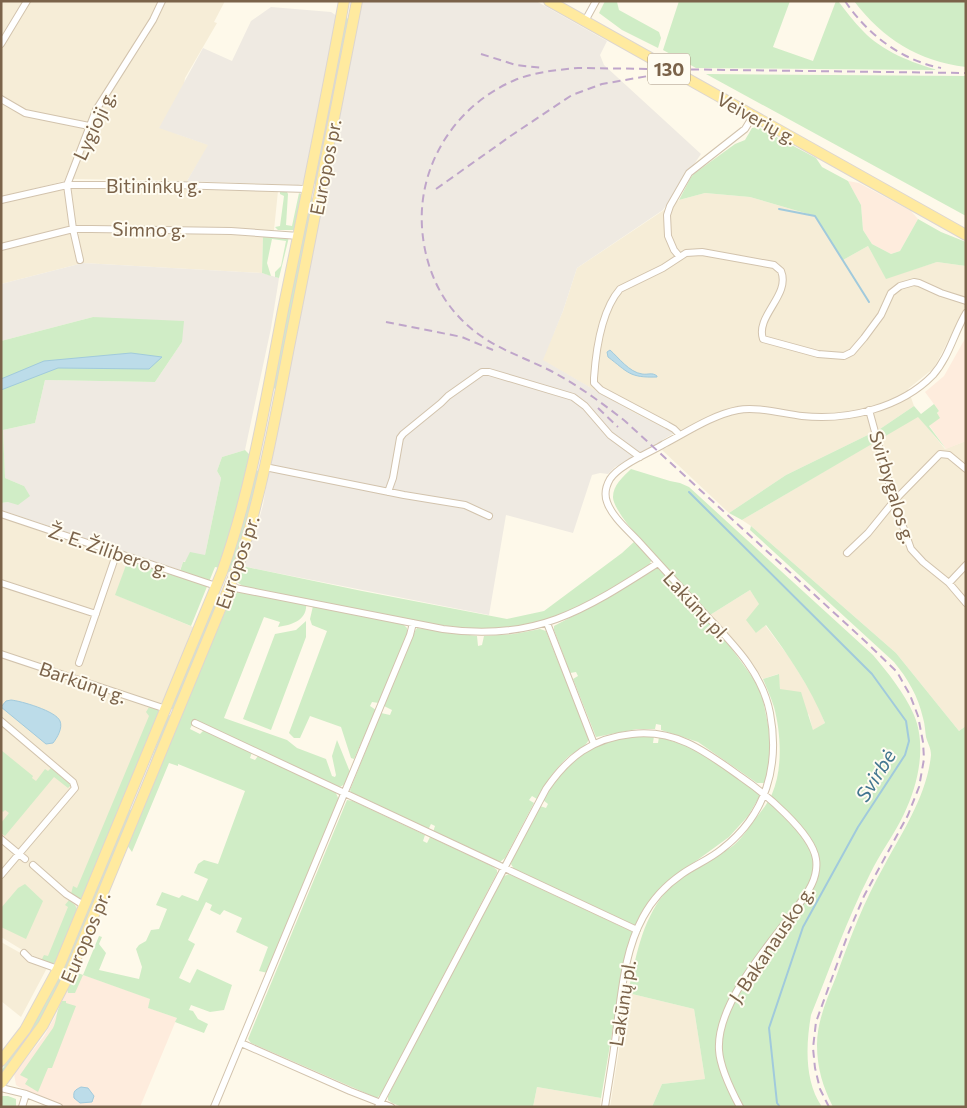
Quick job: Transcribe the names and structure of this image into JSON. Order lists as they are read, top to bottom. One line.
{"streets":{"main road":["130","Veiverių g.","Europos pr."],"street":["Lygioji g.","Bitininkų g.","Simno g.","Svirbygalos g.","Ž. E. Žilibero g.","Lakūnų pl.","Barkūnų g.","J. Bakanausko g."]},"crossings":[["Lygioji g.","Bitininkų g."],["Lygioji g.","Simno g."],["Europos pr.","Bitininkų g."],["Europos pr.","Simno g."],["Europos pr.","Ž. E. Žilibero g."],["Europos pr.","Barkūnų g."],["Svirbygalos g.","Lakūnų pl."],["Lakūnų pl.","J. Bakanausko g."]],"water":["Svirbė"]}
